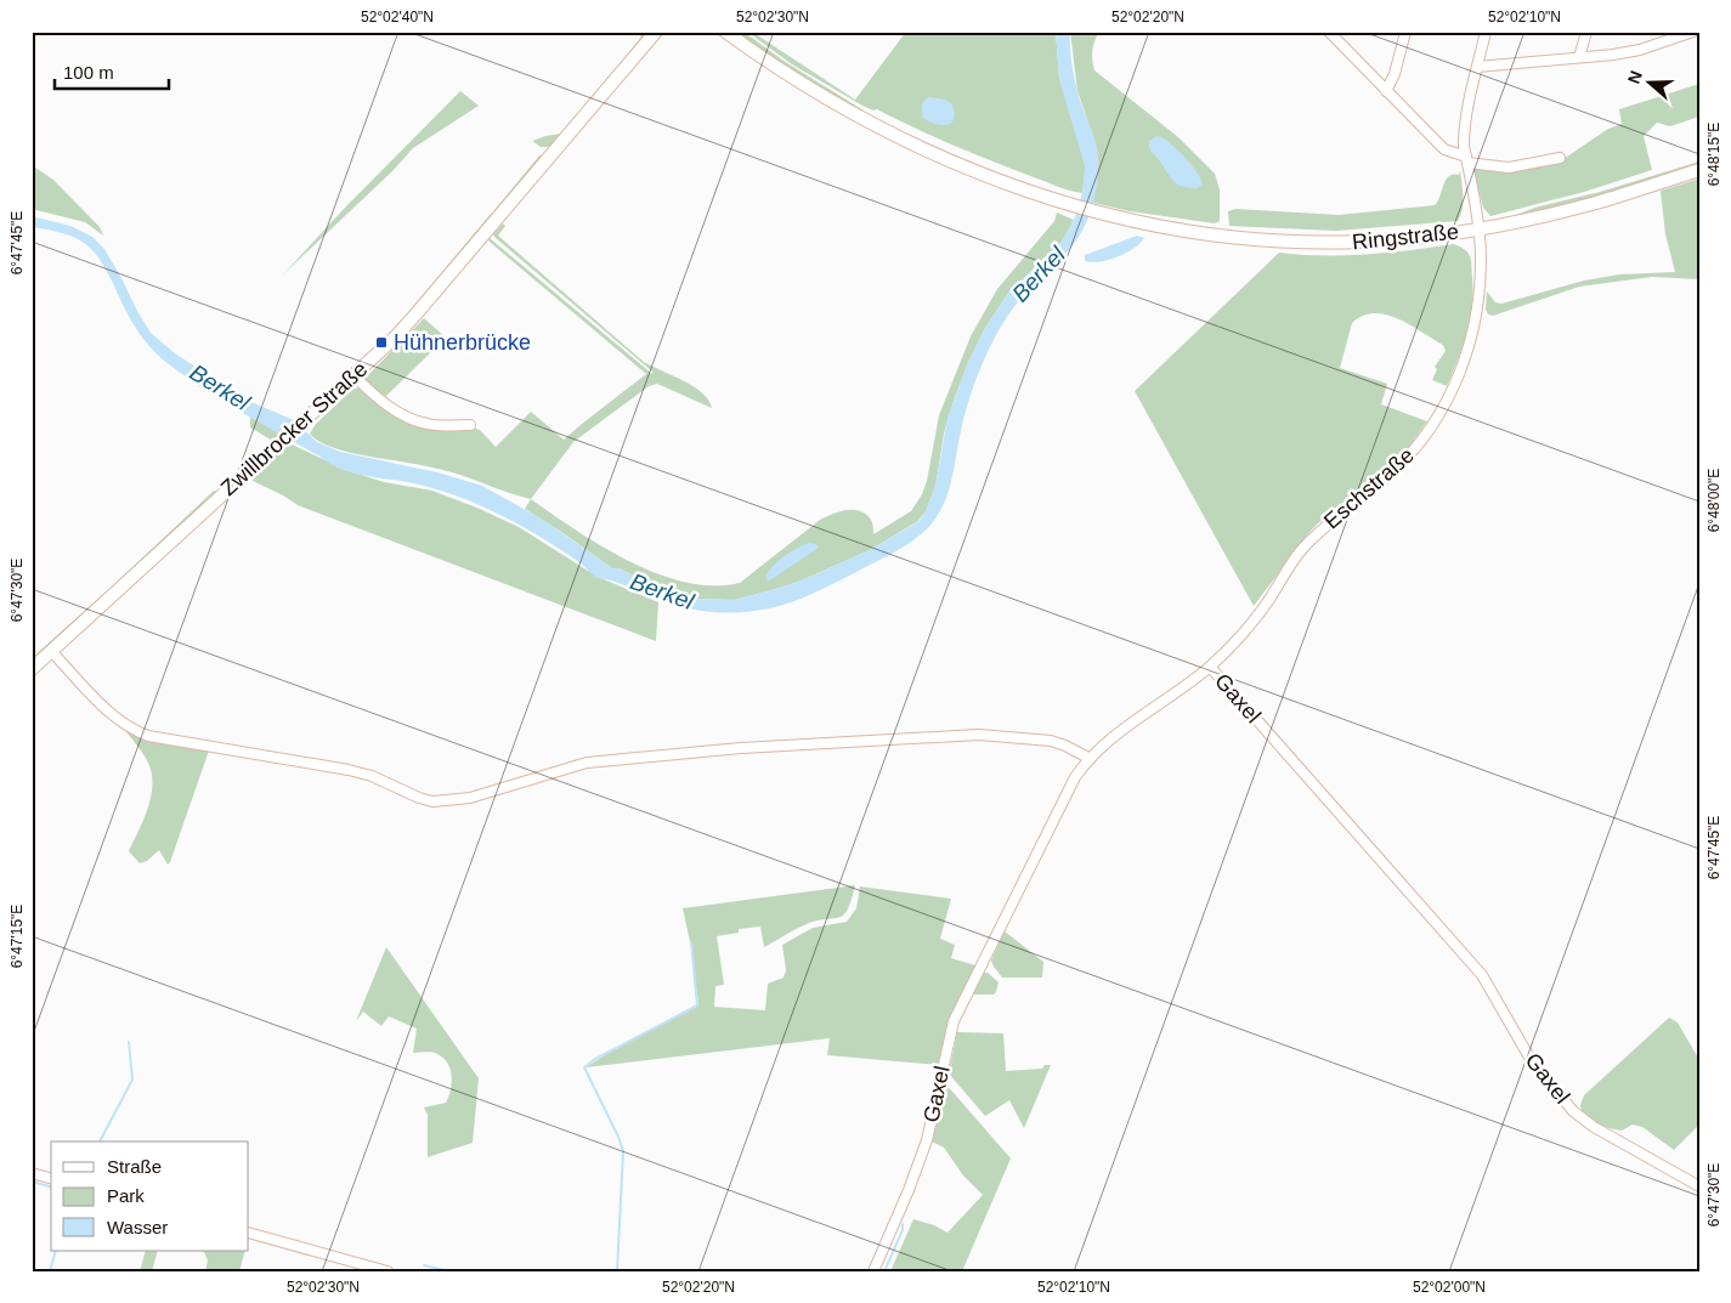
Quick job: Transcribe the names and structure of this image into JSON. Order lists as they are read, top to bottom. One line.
{"streets":{"main road":["Ringstraße","Zwillbrocker Straße"],"street":["Eschstraße","Gaxel"]},"crossings":[["Ringstraße","Eschstraße"],["Eschstraße","Gaxel"]],"water":["Berkel"],"places":{"transit":["Hühnerbrücke"]},"legend":["Straße","Park","Wasser"],"scale_bar":"100 m","north":"left","coordinates":["52°02'40\"N","52°02'30\"N","52°02'20\"N","52°02'10\"N","6°48'15\"E","6°47'45\"E","6°48'00\"E","6°47'30\"E","6°47'15\"E","52°02'00\"N"]}
